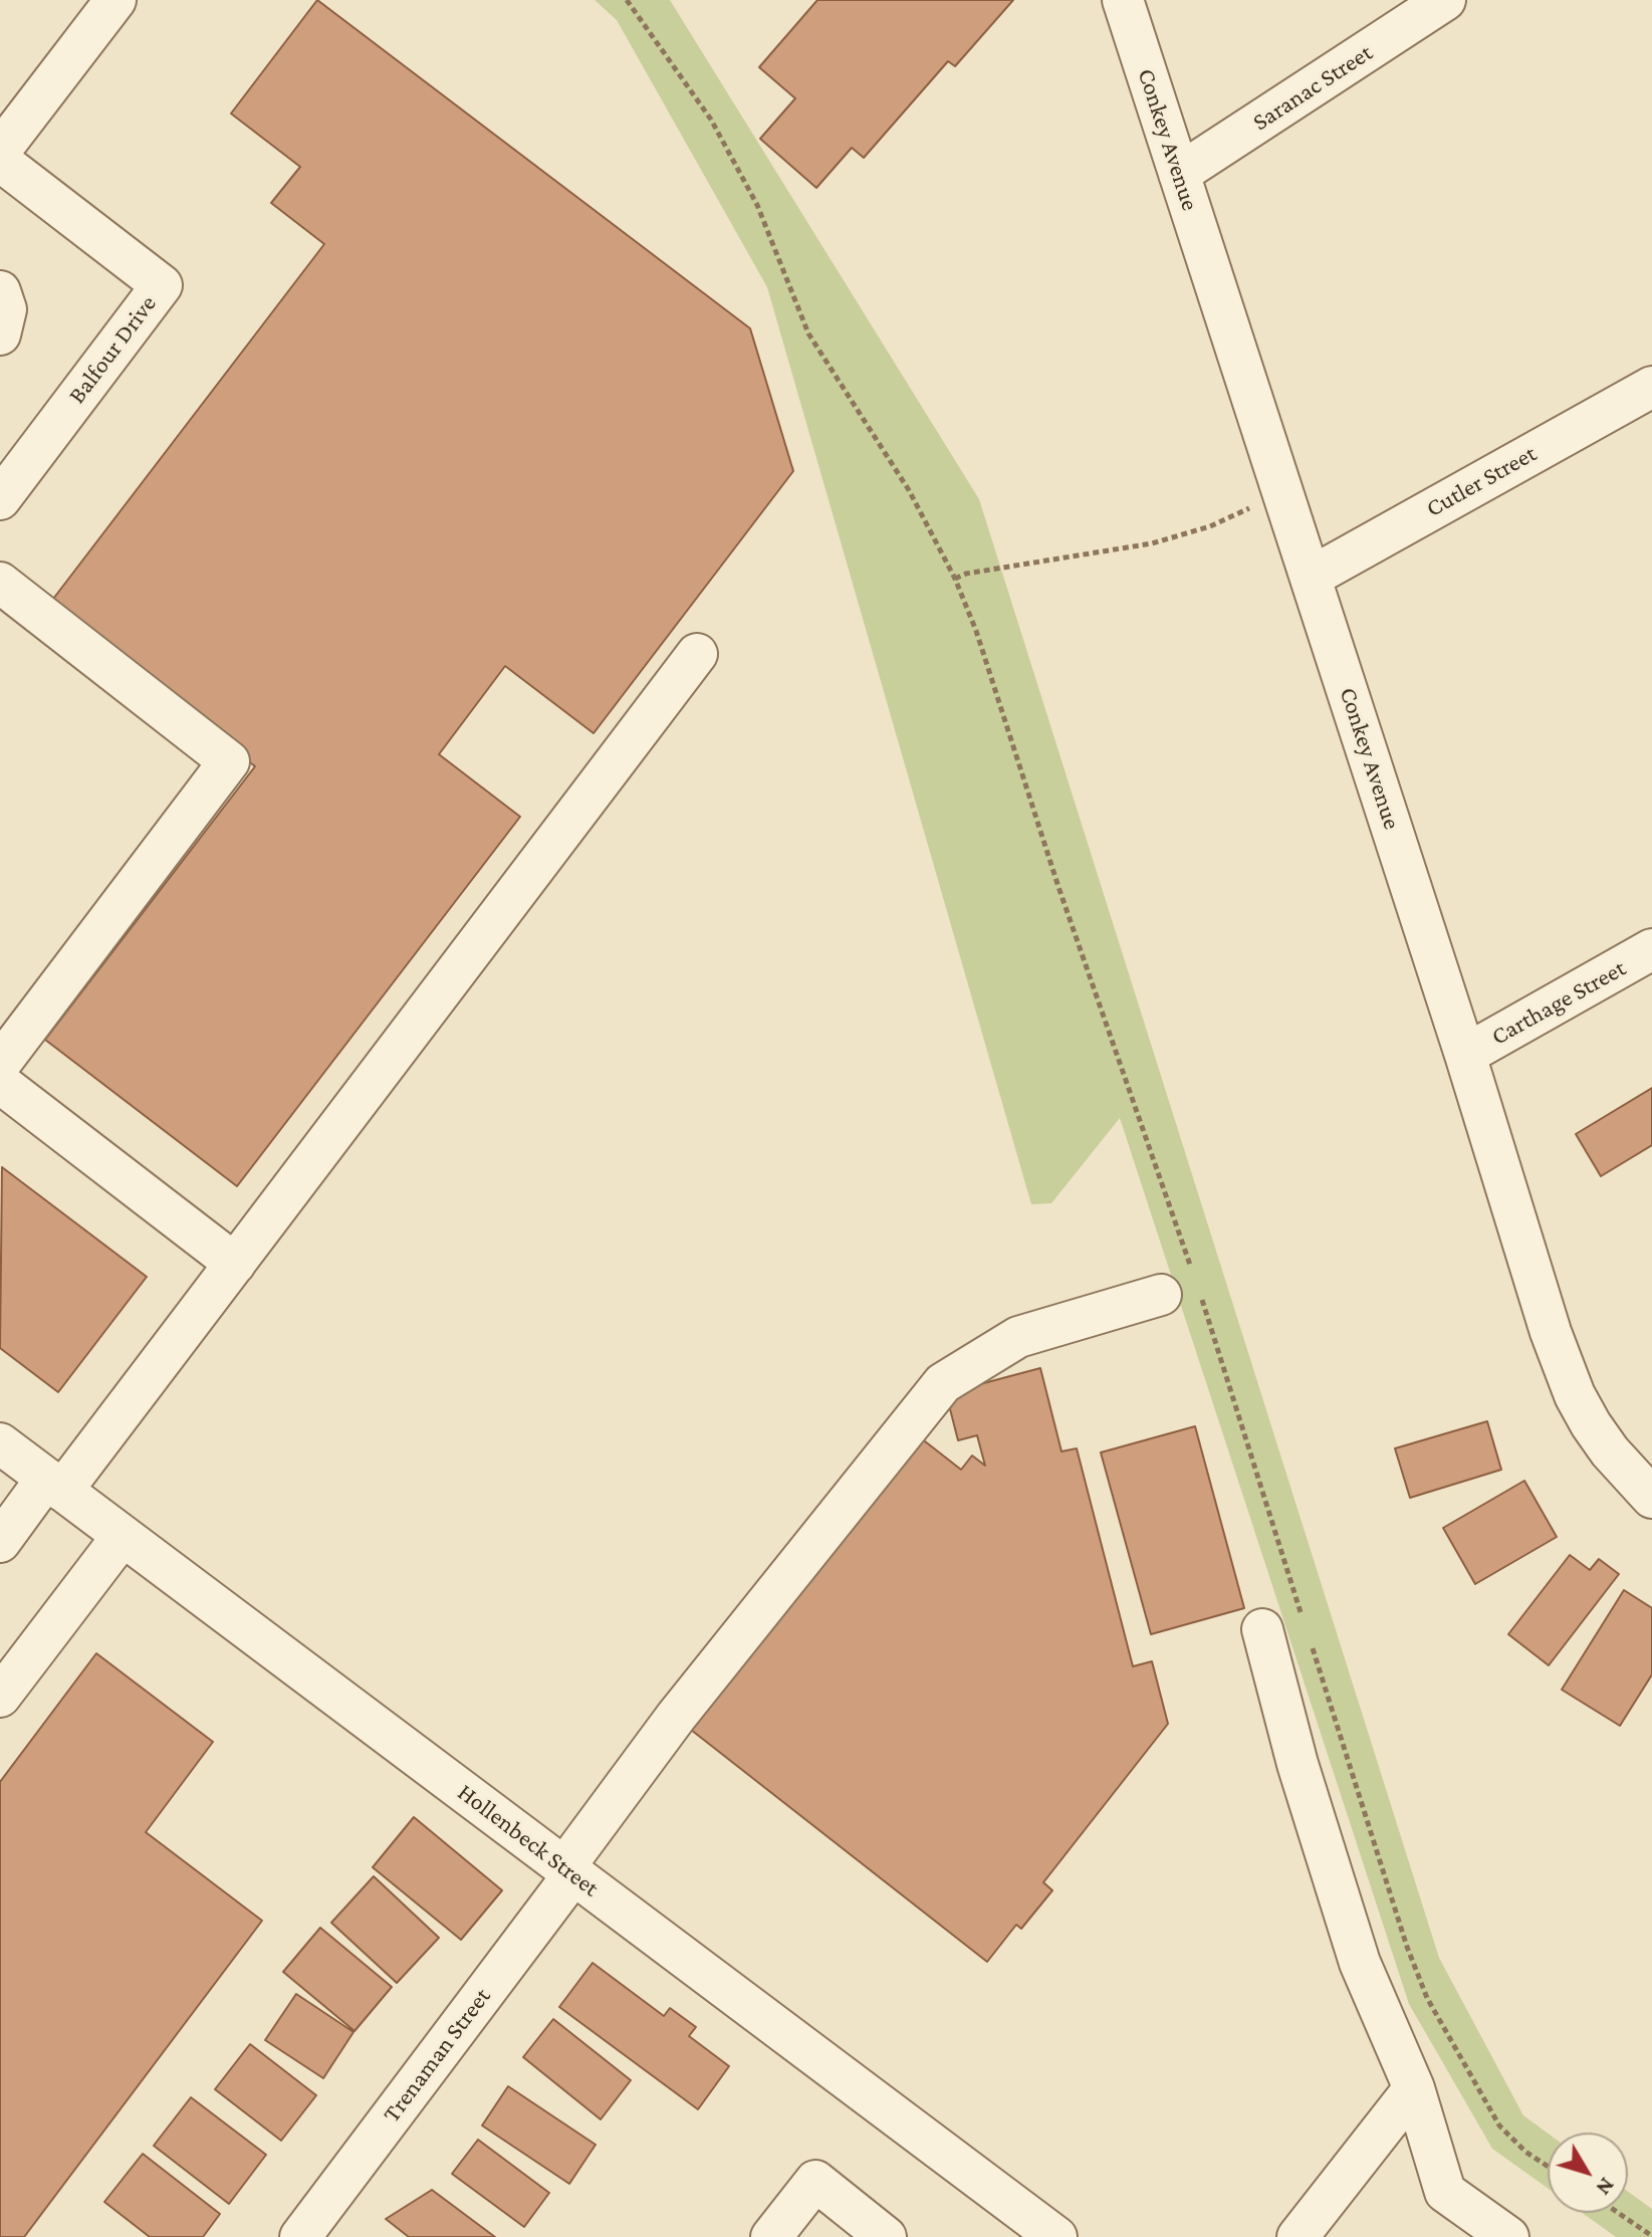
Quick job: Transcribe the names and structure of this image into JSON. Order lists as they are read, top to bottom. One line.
{"streets":{"street":["Saranac Street","Conkey Avenue","Balfour Drive","Cutler Street","Carthage Street","Hollenbeck Street","Trenaman Street"]},"crossings":[["Saranac Street","Conkey Avenue"],["Conkey Avenue","Cutler Street"],["Conkey Avenue","Carthage Street"],["Hollenbeck Street","Trenaman Street"]],"north":"bottom right"}
